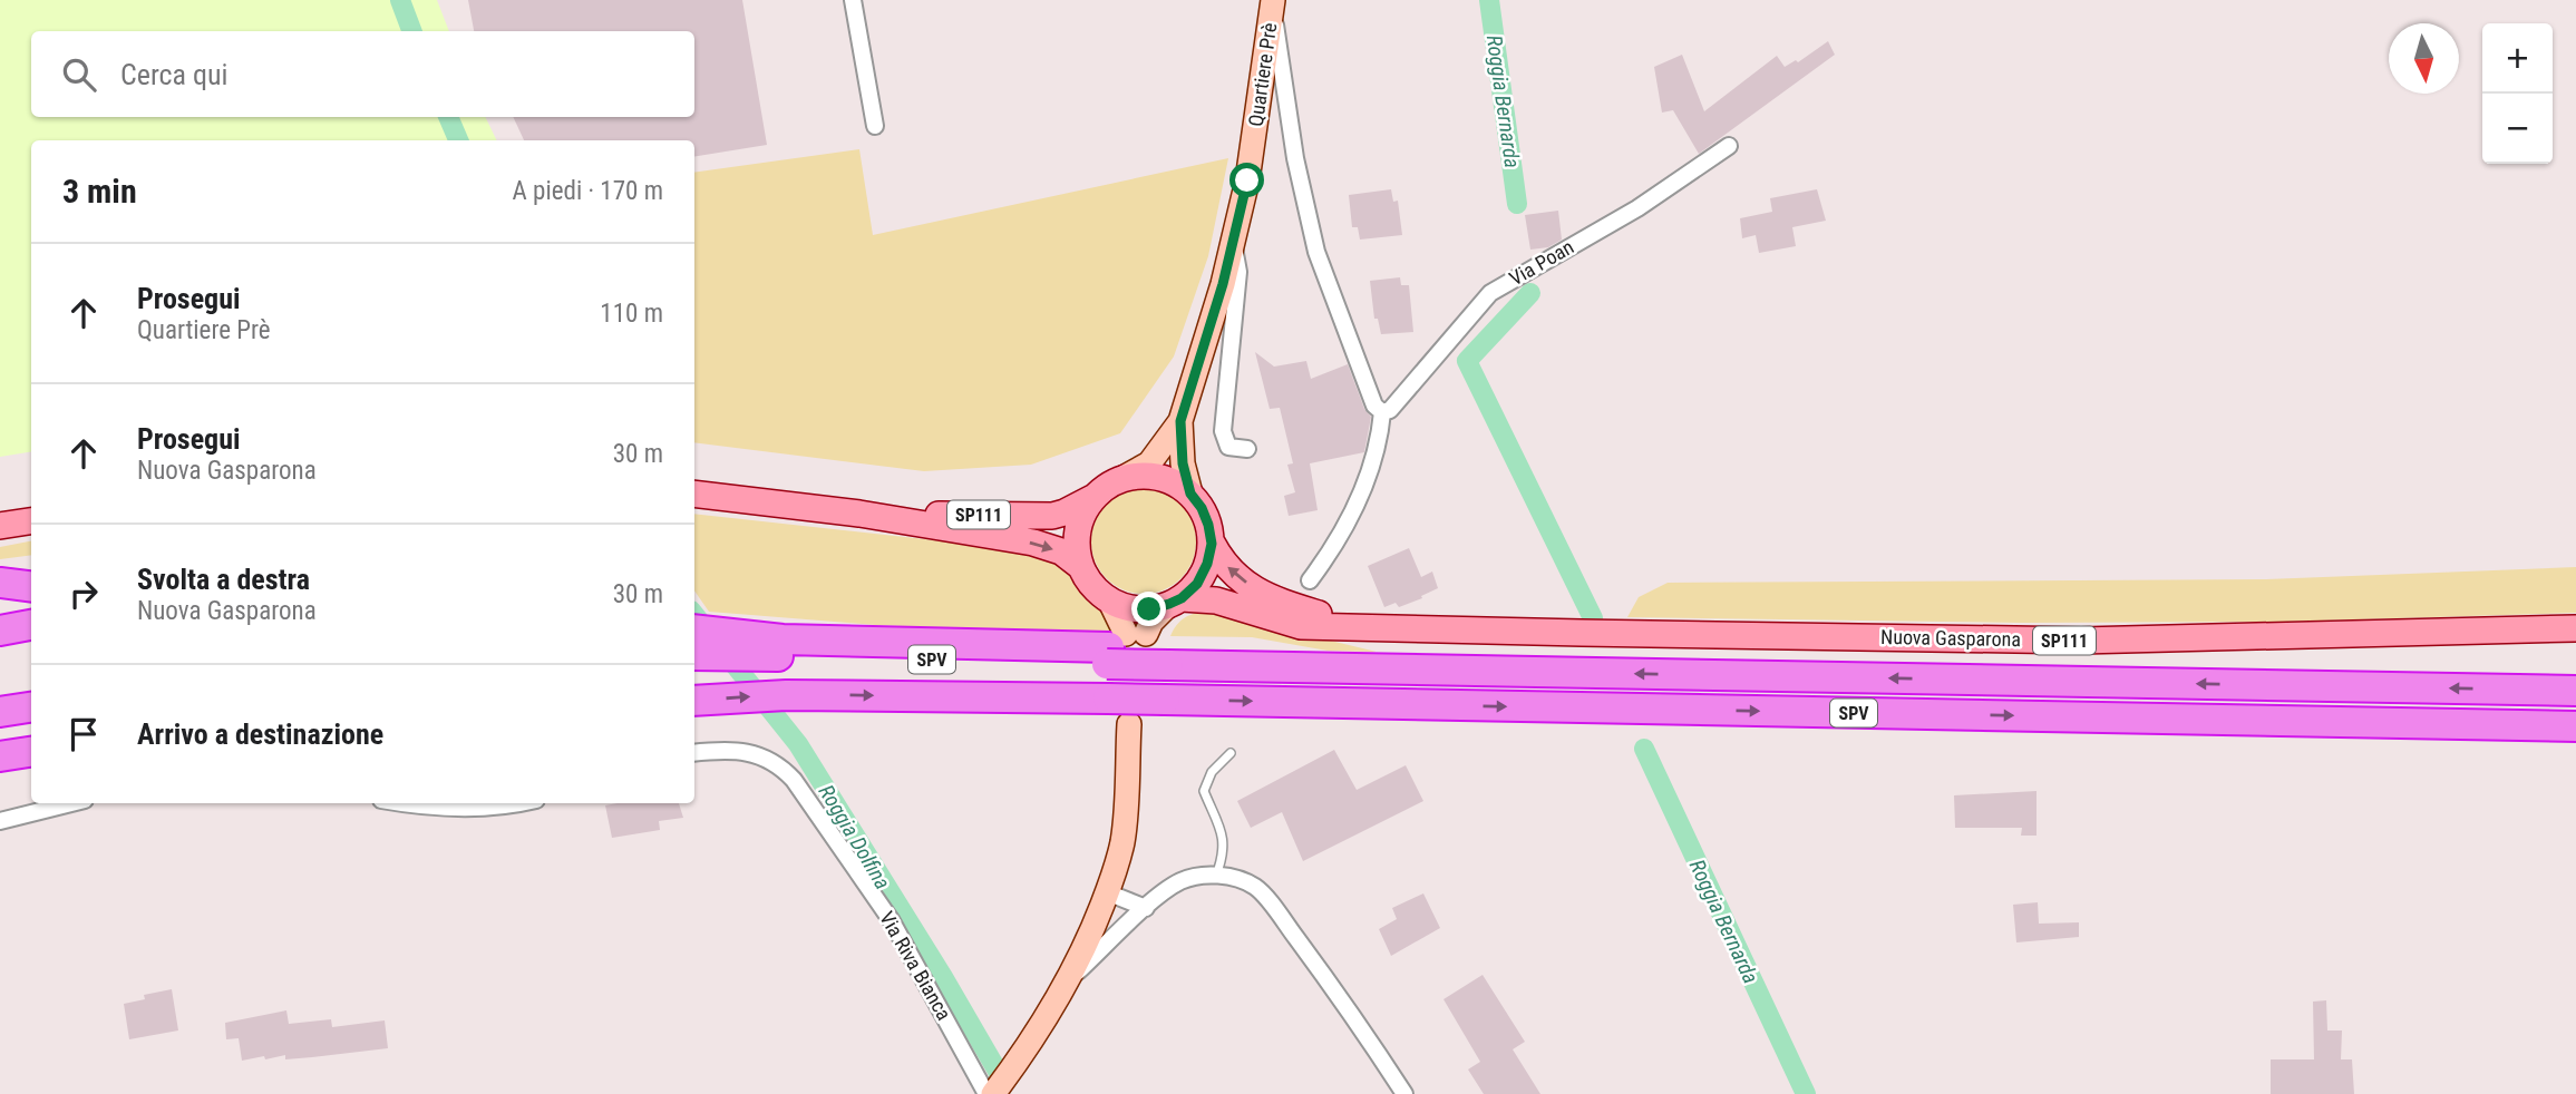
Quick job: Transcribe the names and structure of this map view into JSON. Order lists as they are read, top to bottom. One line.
{"streets":{"highway":["SPV"],"main road":["SP111","Nuova Gasparona"],"street":["Quartiere Prè","Via Poan","Via Riva Bianca"]},"crossings":[["Quartiere Prè","SP111"],["Quartiere Prè","Nuova Gasparona"],["SP111","Nuova Gasparona"]],"water":["Roggia Bernarda","Roggia Dolfina"],"north":"bottom","page":{"map_buttons":["+","−"],"search":"Cerca qui","heading":["3 min","A piedi · 170 m"],"list":[["Prosegui","Quartiere Prè","110 m"],["Prosegui","Nuova Gasparona","30 m"],["Svolta a destra","Nuova Gasparona","30 m"],"Arrivo a destinazione"]}}
